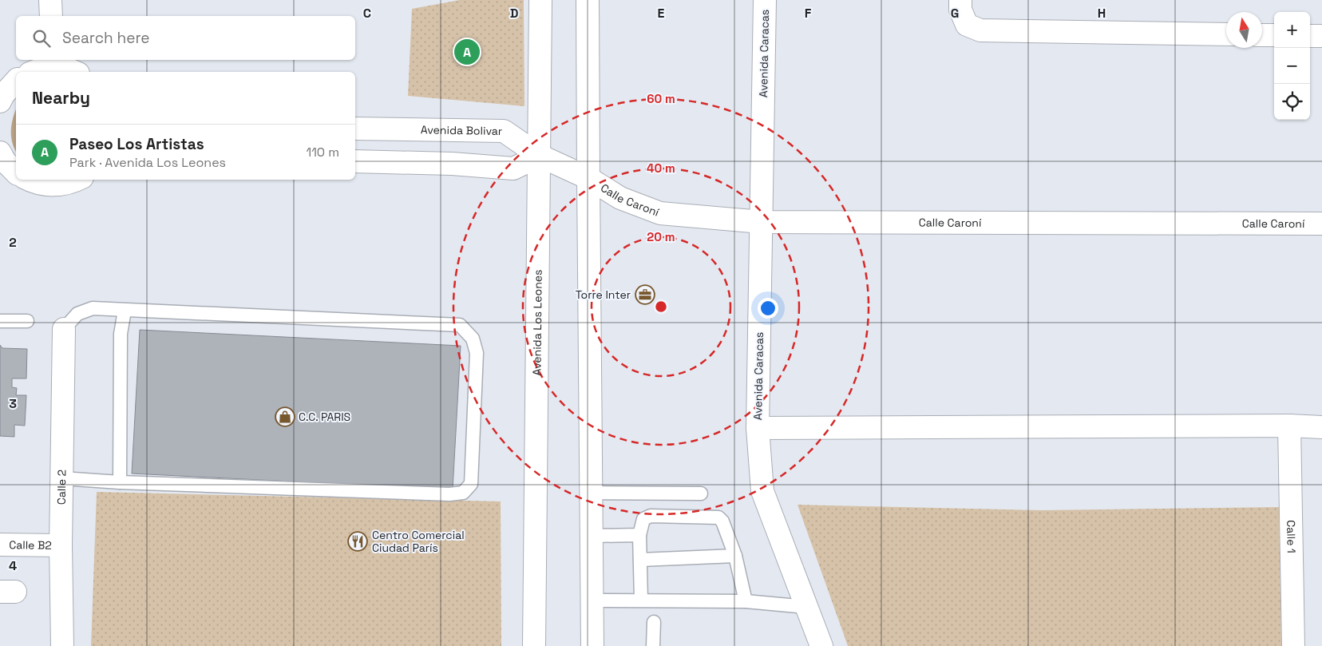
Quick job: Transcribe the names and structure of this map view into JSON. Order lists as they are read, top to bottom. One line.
{"streets":{"street":["Avenida Caracas","Avenida Bolivar","Calle Caroní","Avenida Los Leones","Calle 2","Calle 1","Calle B2"]},"crossings":[["Avenida Caracas","Calle Caroní"],["Avenida Bolivar","Calle Caroní"],["Avenida Bolivar","Avenida Los Leones"],["Calle 2","Calle B2"]],"places":{"office":["Torre Inter"],"shop":["C.C. PARIS"],"restaurant":["Centro Comercial Ciudad París"]},"north":"top","page":{"map_buttons":["+","−"],"search":"Search here","pins":"A","heading":"Nearby","list":[{"mark":"A","name":"Paseo Los Artistas","note":"Park · Avenida Los Leones","value":"110 m"}]},"grid":{"columns":["C","D","E","F","G","H"],"rows":["2","3","4"]},"rings":["60 m","40 m","20 m"]}
